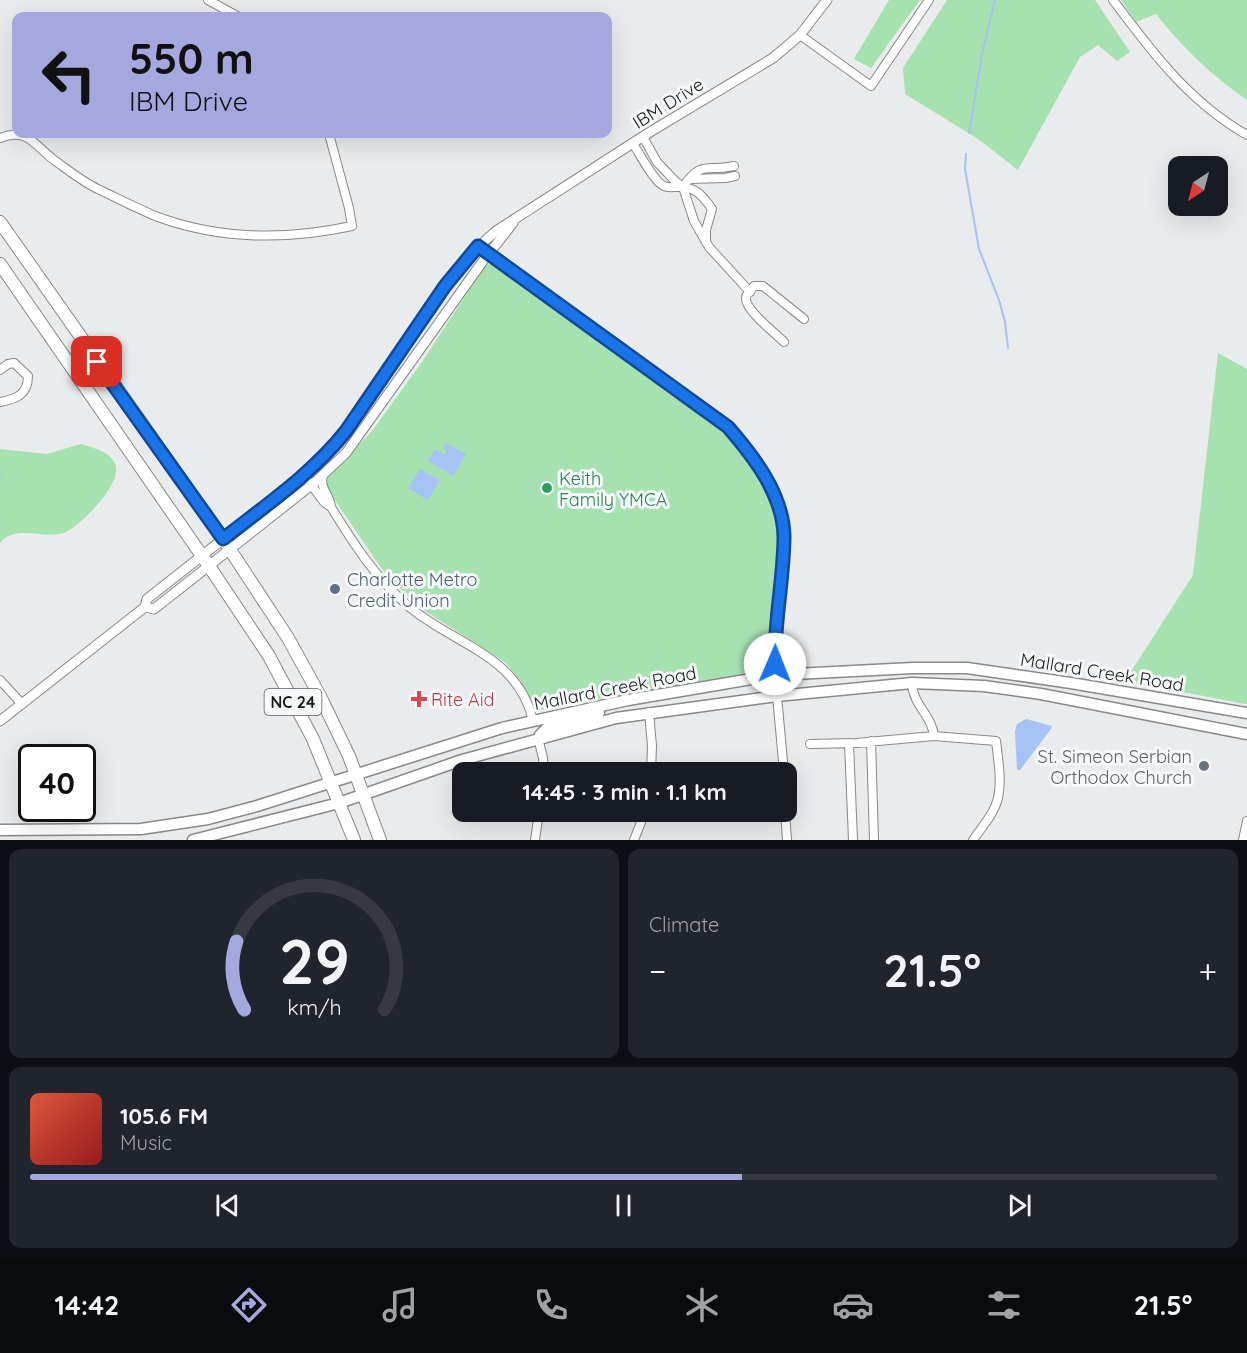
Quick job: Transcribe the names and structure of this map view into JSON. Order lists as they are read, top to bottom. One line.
{"streets":{"main road":["Mallard Creek Road","NC 24"],"street":["IBM Drive"]},"crossings":[["IBM Drive","NC 24"],["Mallard Creek Road","NC 24"]],"places":{"other":["Keith Family YMCA","Charlotte Metro Credit Union","St. Simeon Serbian Orthodox Church"],"health":["Rite Aid"]},"north":"bottom left","page":{"turn":["550 m","IBM Drive"],"limit":"40","trip":"14:45 · 3 min · 1.1 km","tile":"Climate","heat":["−","21.5°","+"],"song":["105.6 FM","Music"],"tabs":["14:42","21.5°"],"gauge":["29","km/h"]}}
